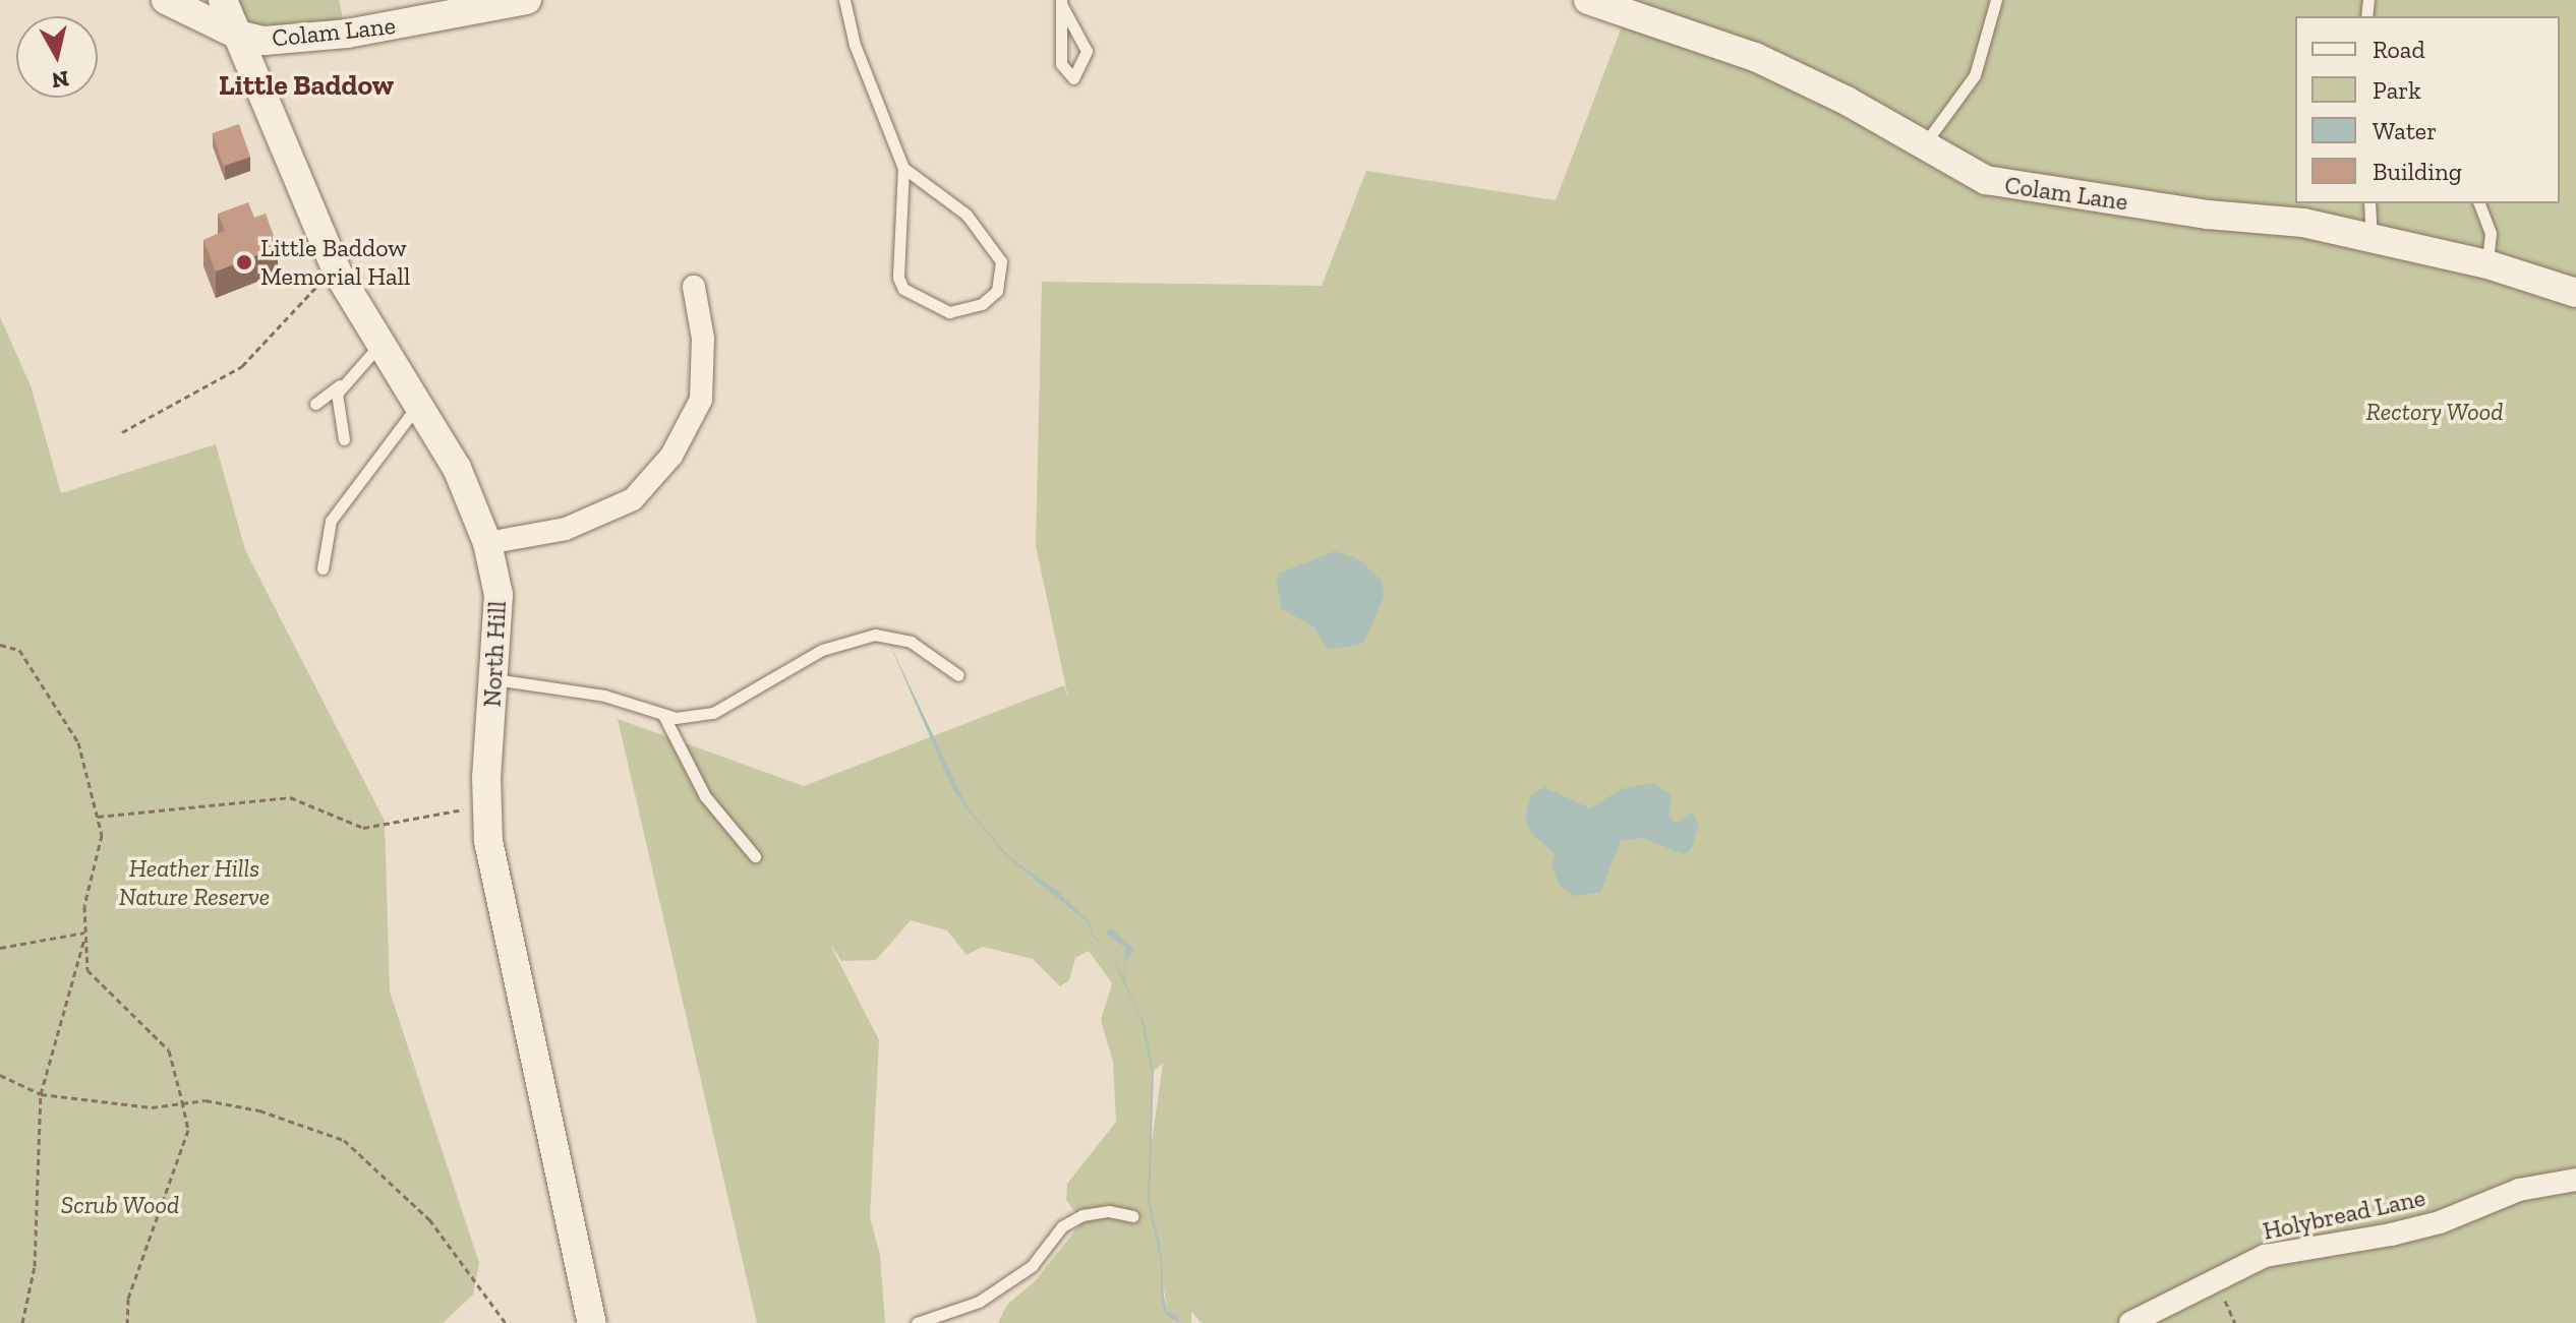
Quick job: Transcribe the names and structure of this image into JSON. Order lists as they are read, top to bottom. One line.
{"streets":{"street":["Colam Lane","North Hill","Holybread Lane"]},"crossings":[["Colam Lane","North Hill"]],"districts":["Little Baddow"],"parks":["Rectory Wood","Heather Hills Nature Reserve","Scrub Wood"],"places":["Little Baddow Memorial Hall"],"legend":["Road","Park","Water","Building"],"north":"bottom"}
